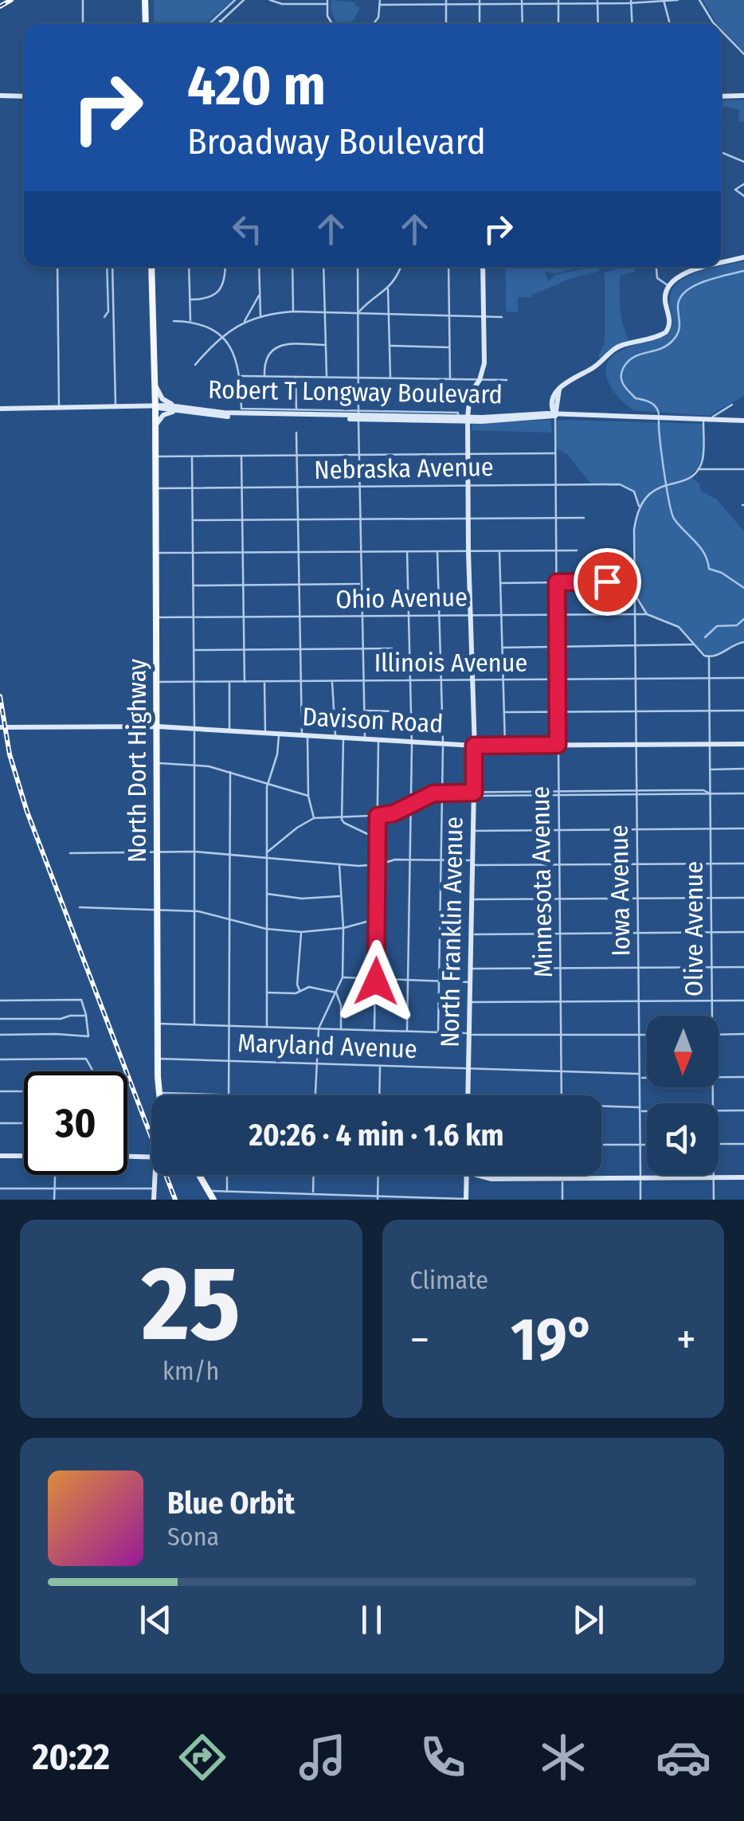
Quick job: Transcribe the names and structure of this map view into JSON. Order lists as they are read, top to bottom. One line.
{"streets":{"main road":["North Dort Highway"],"street":["Robert T Longway Boulevard","Nebraska Avenue","Ohio Avenue","Illinois Avenue","Davison Road","Minnesota Avenue","Iowa Avenue","Olive Avenue","North Franklin Avenue","Maryland Avenue"]},"crossings":[["Robert T Longway Boulevard","North Dort Highway"],["Robert T Longway Boulevard","Minnesota Avenue"],["Robert T Longway Boulevard","North Franklin Avenue"],["Nebraska Avenue","North Dort Highway"],["Nebraska Avenue","Minnesota Avenue"],["Nebraska Avenue","North Franklin Avenue"],["Ohio Avenue","North Dort Highway"],["Ohio Avenue","Minnesota Avenue"],["Ohio Avenue","Iowa Avenue"],["Ohio Avenue","North Franklin Avenue"],["Illinois Avenue","North Dort Highway"],["Illinois Avenue","Minnesota Avenue"],["Illinois Avenue","Iowa Avenue"],["Illinois Avenue","Olive Avenue"],["Illinois Avenue","North Franklin Avenue"],["Davison Road","North Dort Highway"],["Davison Road","Minnesota Avenue"],["Davison Road","Iowa Avenue"],["Davison Road","Olive Avenue"],["Davison Road","North Franklin Avenue"],["North Dort Highway","Maryland Avenue"],["Minnesota Avenue","Maryland Avenue"],["Iowa Avenue","Maryland Avenue"],["North Franklin Avenue","Maryland Avenue"]],"north":"bottom","page":{"turn":["420 m","Broadway Boulevard"],"limit":"30","trip":"20:26 · 4 min · 1.6 km","tile":[["25","km/h"],"Climate"],"heat":["−","19°","+"],"song":["Blue Orbit","Sona"],"tabs":"20:22"}}
